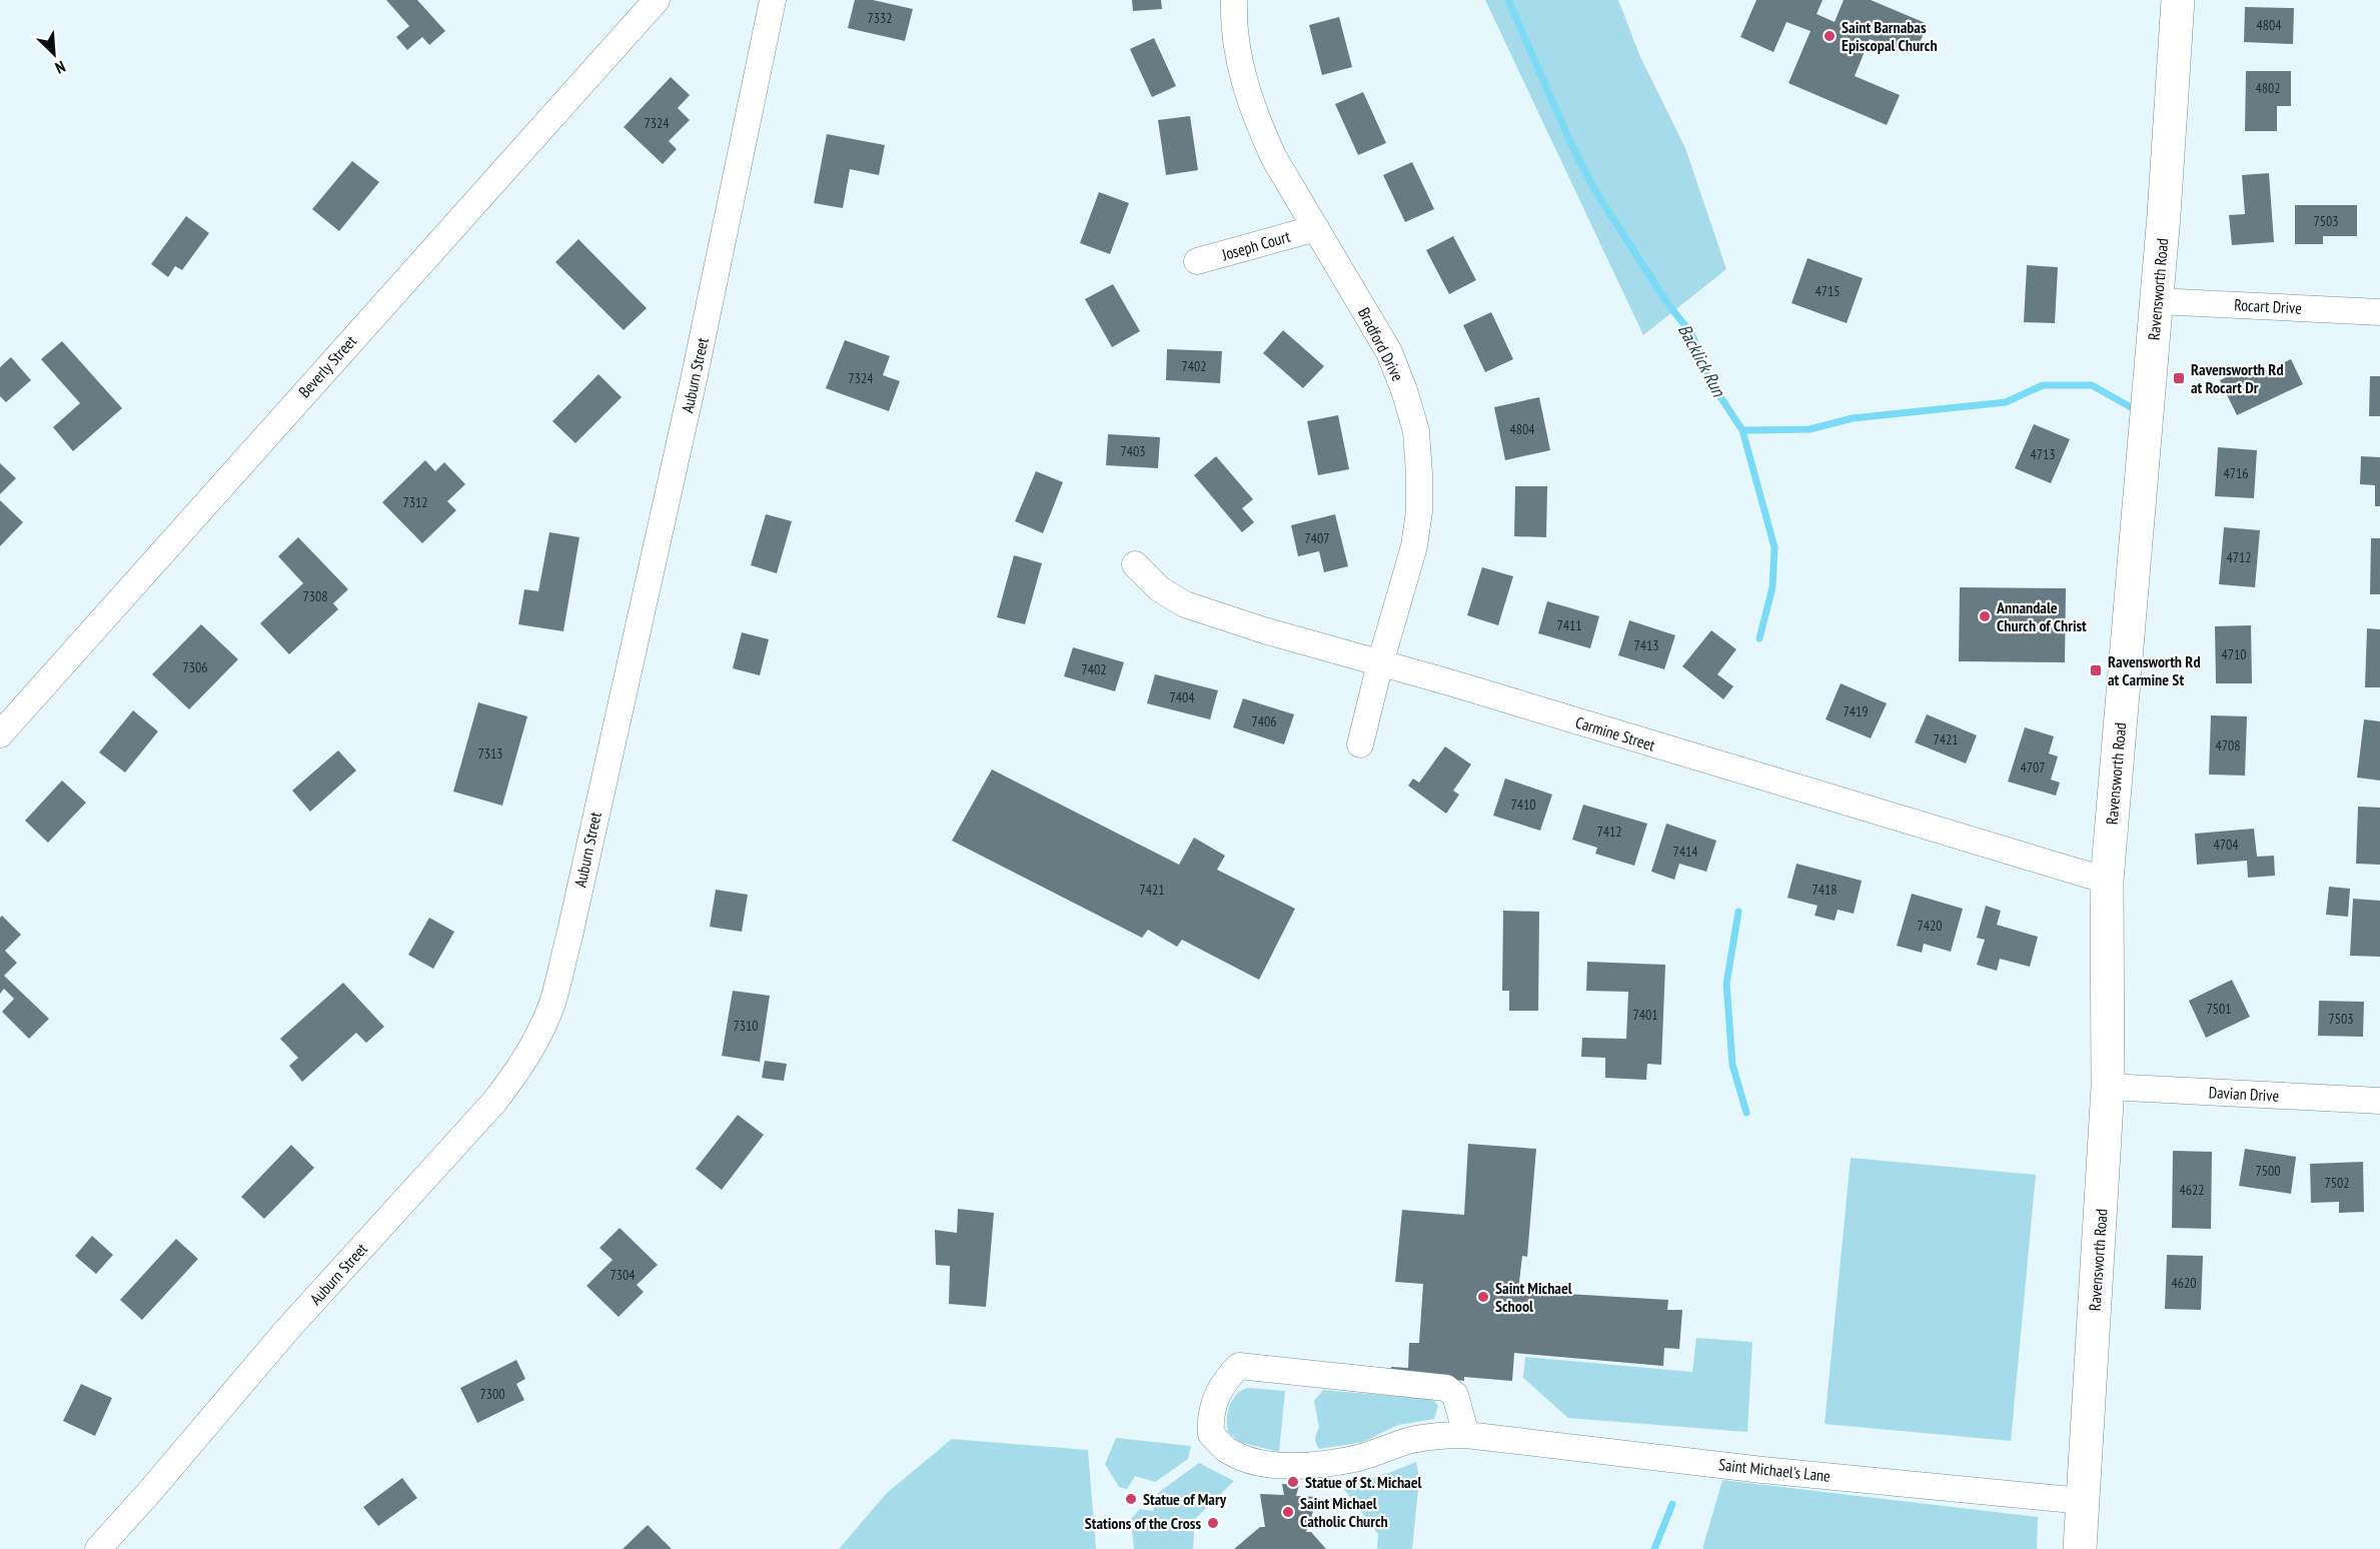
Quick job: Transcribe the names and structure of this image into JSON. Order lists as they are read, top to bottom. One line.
{"streets":{"main road":["Ravensworth Road"],"street":["Joseph Court","Rocart Drive","Bradford Drive","Beverly Street","Auburn Street","Carmine Street","Davian Drive","Saint Michael's Lane"]},"crossings":[["Joseph Court","Bradford Drive"],["Ravensworth Road","Rocart Drive"],["Ravensworth Road","Carmine Street"],["Ravensworth Road","Davian Drive"],["Ravensworth Road","Saint Michael's Lane"],["Bradford Drive","Carmine Street"]],"water":["Backlick Run"],"places":{"other":["Saint Barnabas Episcopal Church","Annandale Church of Christ","Saint Michael School","Statue of St. Michael","Statue of Mary","Saint Michael Catholic Church","Stations of the Cross"],"transit":["Ravensworth Rd at Rocart Dr","Ravensworth Rd at Carmine St"]},"house_numbers":["7332","4804","4802","7324","7503","4715","7402","7324","4804","7403","4713","4716","7312","7407","4712","7308","7411","7413","4710","7306","7402","7404","7419","7406","7421","4708","7313","4707","7410","7412","4704","7414","7421","7418","7420","7501","7401","7503","7310","7500","7502","4622","7304","4620","7300"],"north":"bottom right"}
